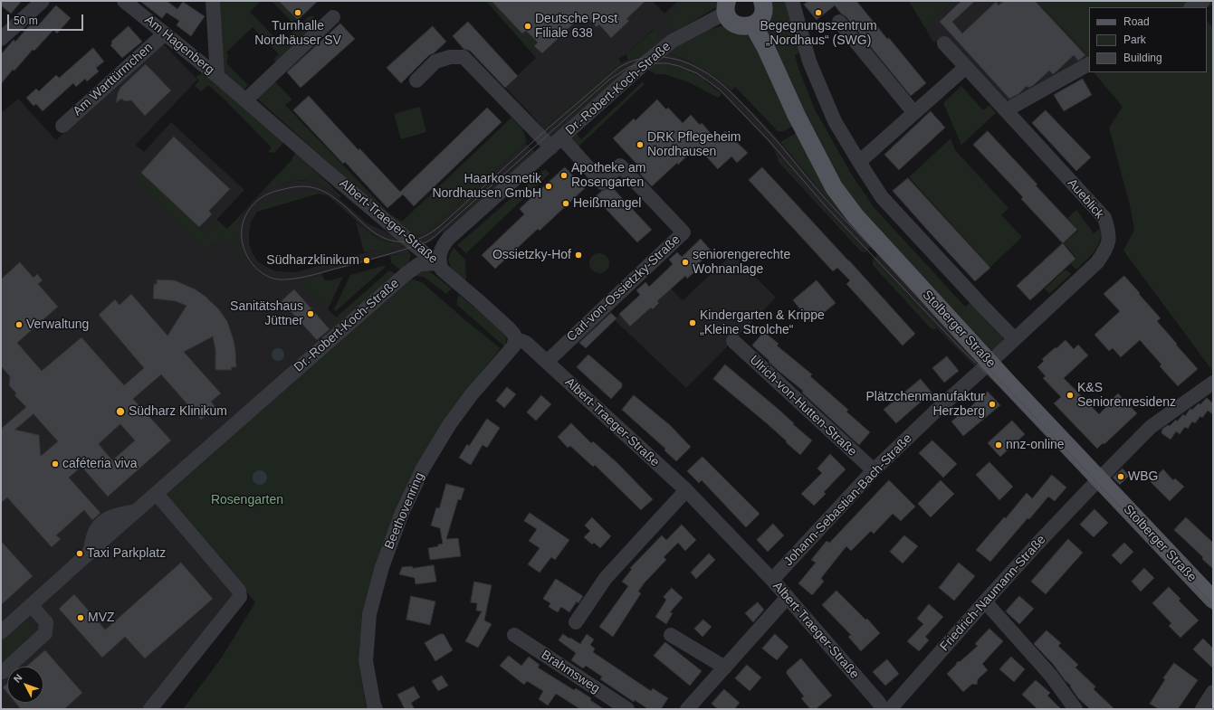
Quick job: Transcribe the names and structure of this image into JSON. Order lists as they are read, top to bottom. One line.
{"streets":{"main road":["Stolberger Straße"],"street":["Am Hagenberg","Am Warttürmchen","Dr.-Robert-Koch-Straße","Aueblick","Albert-Traeger-Straße","Carl-von-Ossietzky-Straße","Ulrich-von-Hutten-Straße","Johann-Sebastian-Bach-Straße","Beethovenring","Friedrich-Naumann-Straße","Brahmsweg"]},"crossings":[["Am Hagenberg","Am Warttürmchen"],["Am Hagenberg","Albert-Traeger-Straße"],["Dr.-Robert-Koch-Straße","Albert-Traeger-Straße"],["Dr.-Robert-Koch-Straße","Carl-von-Ossietzky-Straße"],["Aueblick","Stolberger Straße"],["Aueblick","Johann-Sebastian-Bach-Straße"],["Albert-Traeger-Straße","Carl-von-Ossietzky-Straße"],["Albert-Traeger-Straße","Johann-Sebastian-Bach-Straße"],["Albert-Traeger-Straße","Beethovenring"],["Stolberger Straße","Johann-Sebastian-Bach-Straße"],["Stolberger Straße","Friedrich-Naumann-Straße"],["Ulrich-von-Hutten-Straße","Johann-Sebastian-Bach-Straße"]],"parks":["Rosengarten"],"places":["Turnhalle Nordhäuser SV","Begegnungszentrum „Nordhaus“ (SWG)","Deutsche Post Filiale 638","DRK Pflegeheim Nordhausen","Apotheke am Rosengarten","Haarkosmetik Nordhausen GmbH","Heißmangel","Ossietzky-Hof","Südharzklinikum","seniorengerechte Wohnanlage","Sanitätshaus Jüttner","Kindergarten & Krippe „Kleine Strolche“","Verwaltung","K&S Seniorenresidenz","Plätzchenmanufaktur Herzberg","Südharz Klinikum","nnz-online","caféteria viva","WBG","Taxi Parkplatz","MVZ"],"legend":["Road","Park","Building"],"scale_bar":"50 m","north":"top left"}
